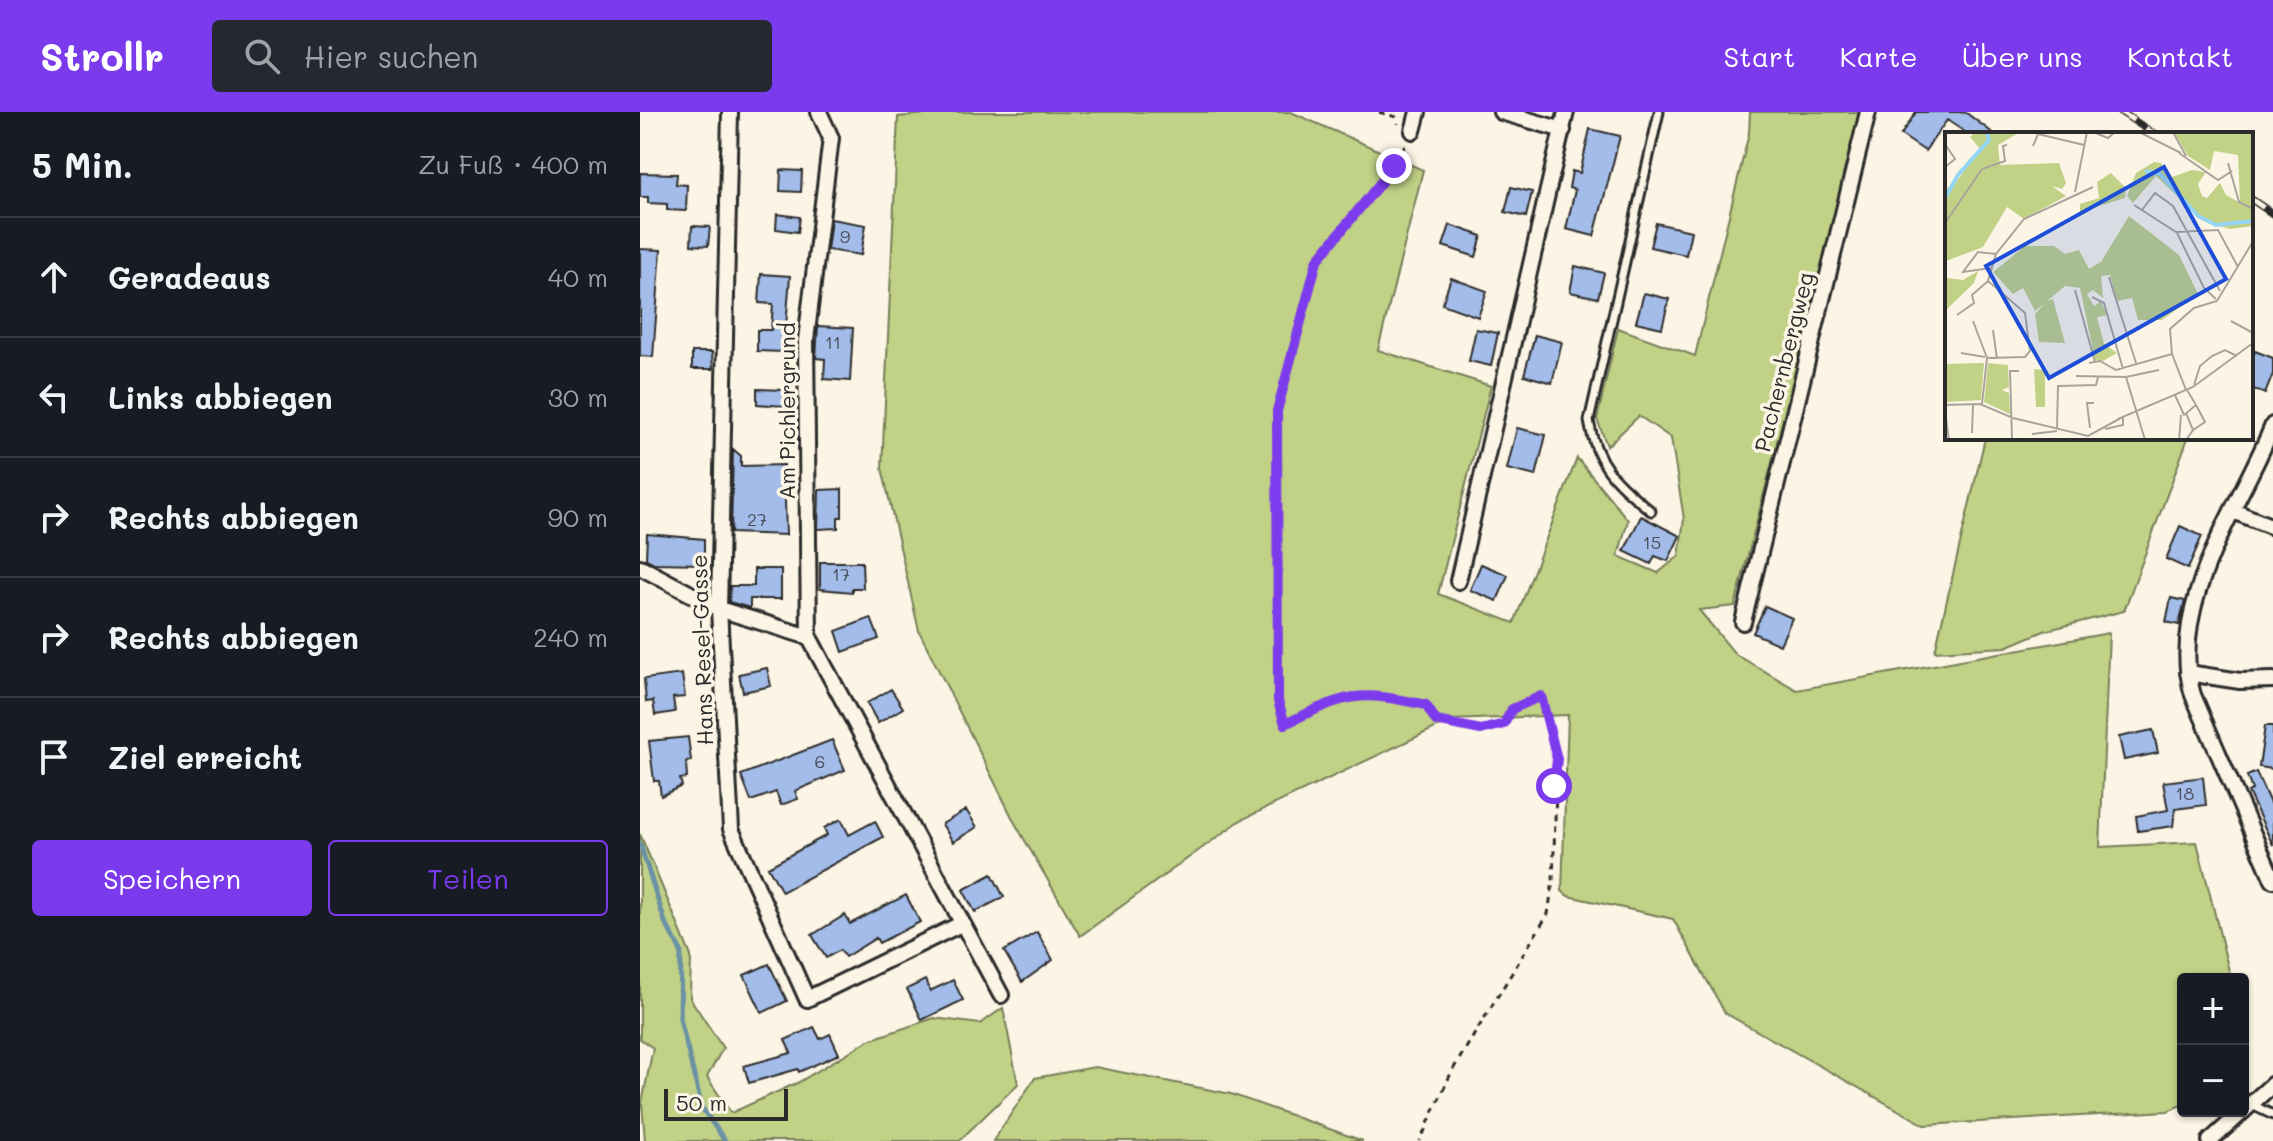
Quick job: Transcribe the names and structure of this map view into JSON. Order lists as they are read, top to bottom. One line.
{"streets":{"street":["Pachernbergweg","Am Pichlergrund","Hans Resel-Gasse"]},"crossings":[["Am Pichlergrund","Hans Resel-Gasse"]],"house_numbers":["9","11","27","15","17","6","18"],"scale_bar":"50 m","page":{"header":"Strollr","search":"Hier suchen","nav":["Start","Karte","Über uns","Kontakt"],"heading":["5 Min.","Zu Fuß · 400 m"],"list":[["Geradeaus","40 m"],["Links abbiegen","30 m"],["Rechts abbiegen","90 m"],["Rechts abbiegen","240 m"],"Ziel erreicht"],"buttons":["Speichern","Teilen"],"map_buttons":["+","−"],"scale":"50 m"}}
